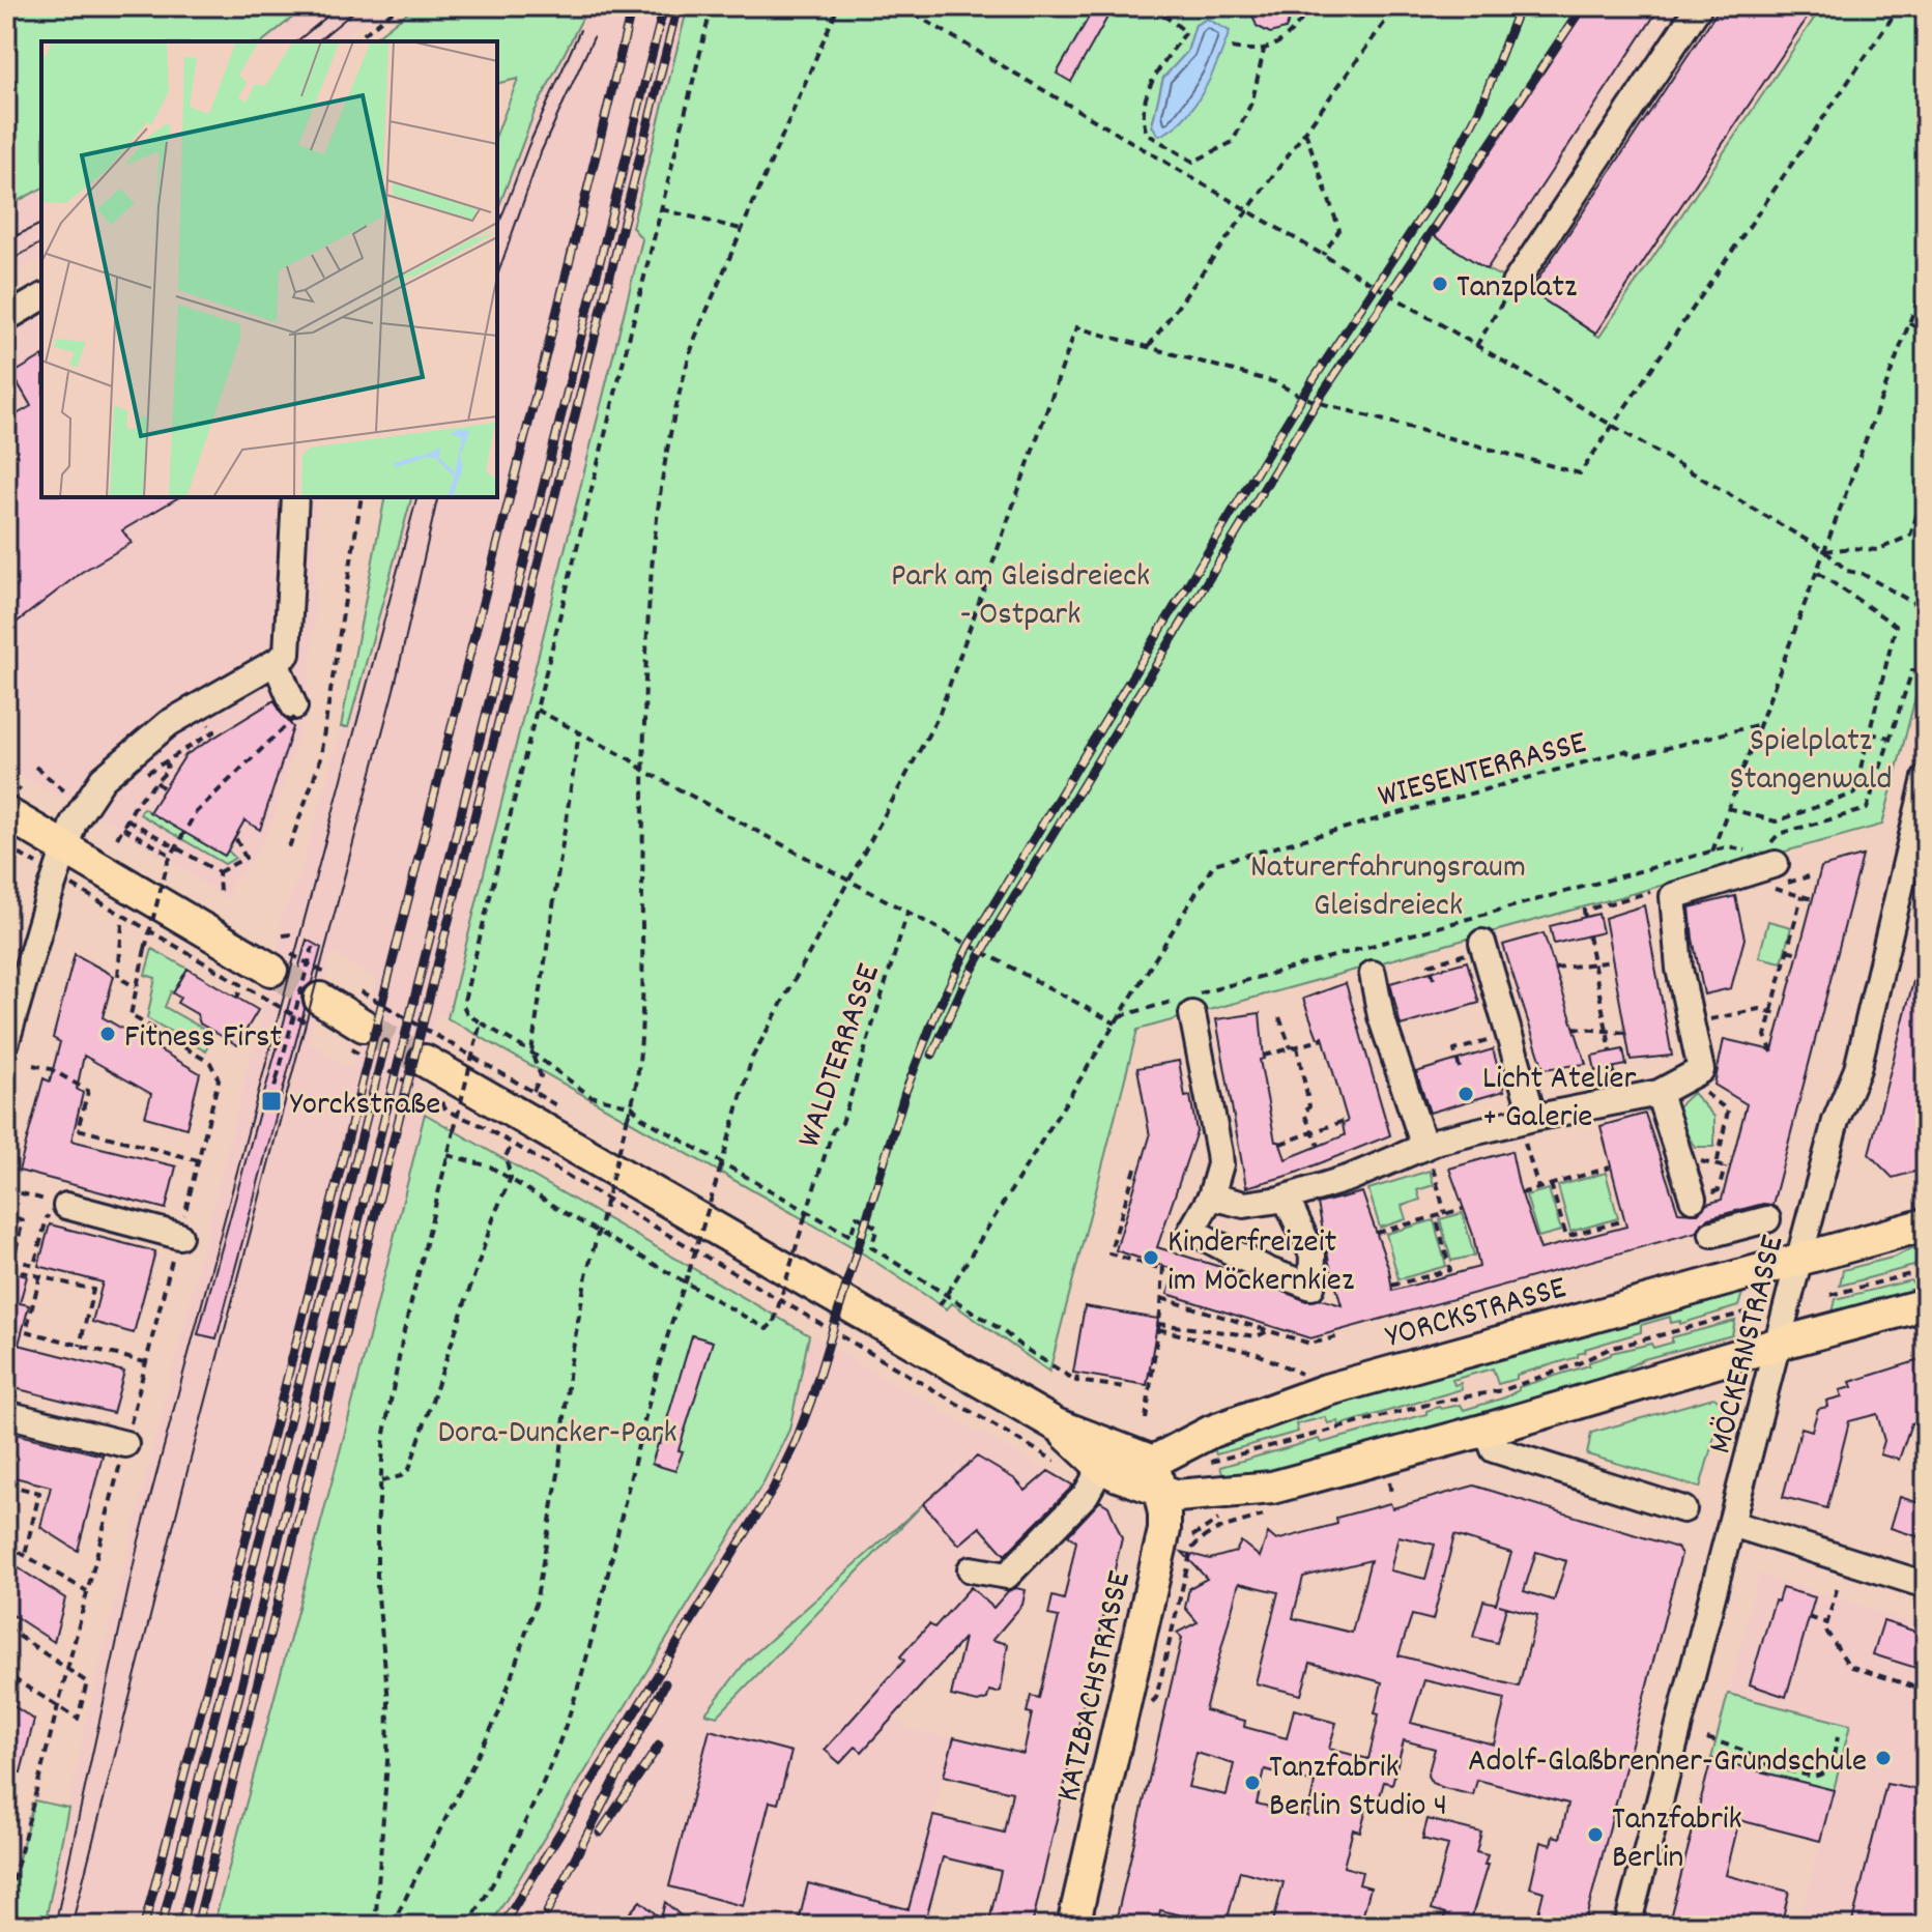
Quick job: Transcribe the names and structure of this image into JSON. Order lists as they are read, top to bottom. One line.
{"streets":{"main road":["YORCKSTRASSE","KATZBACHSTRASSE"],"street":["MÖCKERNSTRASSE"],"path":["WIESENTERRASSE","WALDTERRASSE"]},"crossings":[["YORCKSTRASSE","MÖCKERNSTRASSE"],["YORCKSTRASSE","KATZBACHSTRASSE"]],"parks":["Park am Gleisdreieck - Ostpark","Spielplatz Stangenwald","Naturerfahrungsraum Gleisdreieck","Dora-Duncker-Park"],"places":{"other":["Tanzplatz","Fitness First","Licht Atelier + Galerie","Kinderfreizeit im Möckernkiez","Adolf-Glaßbrenner-Grundschule","Tanzfabrik Berlin Studio 4","Tanzfabrik Berlin"],"transit":["Yorckstraße"]}}
